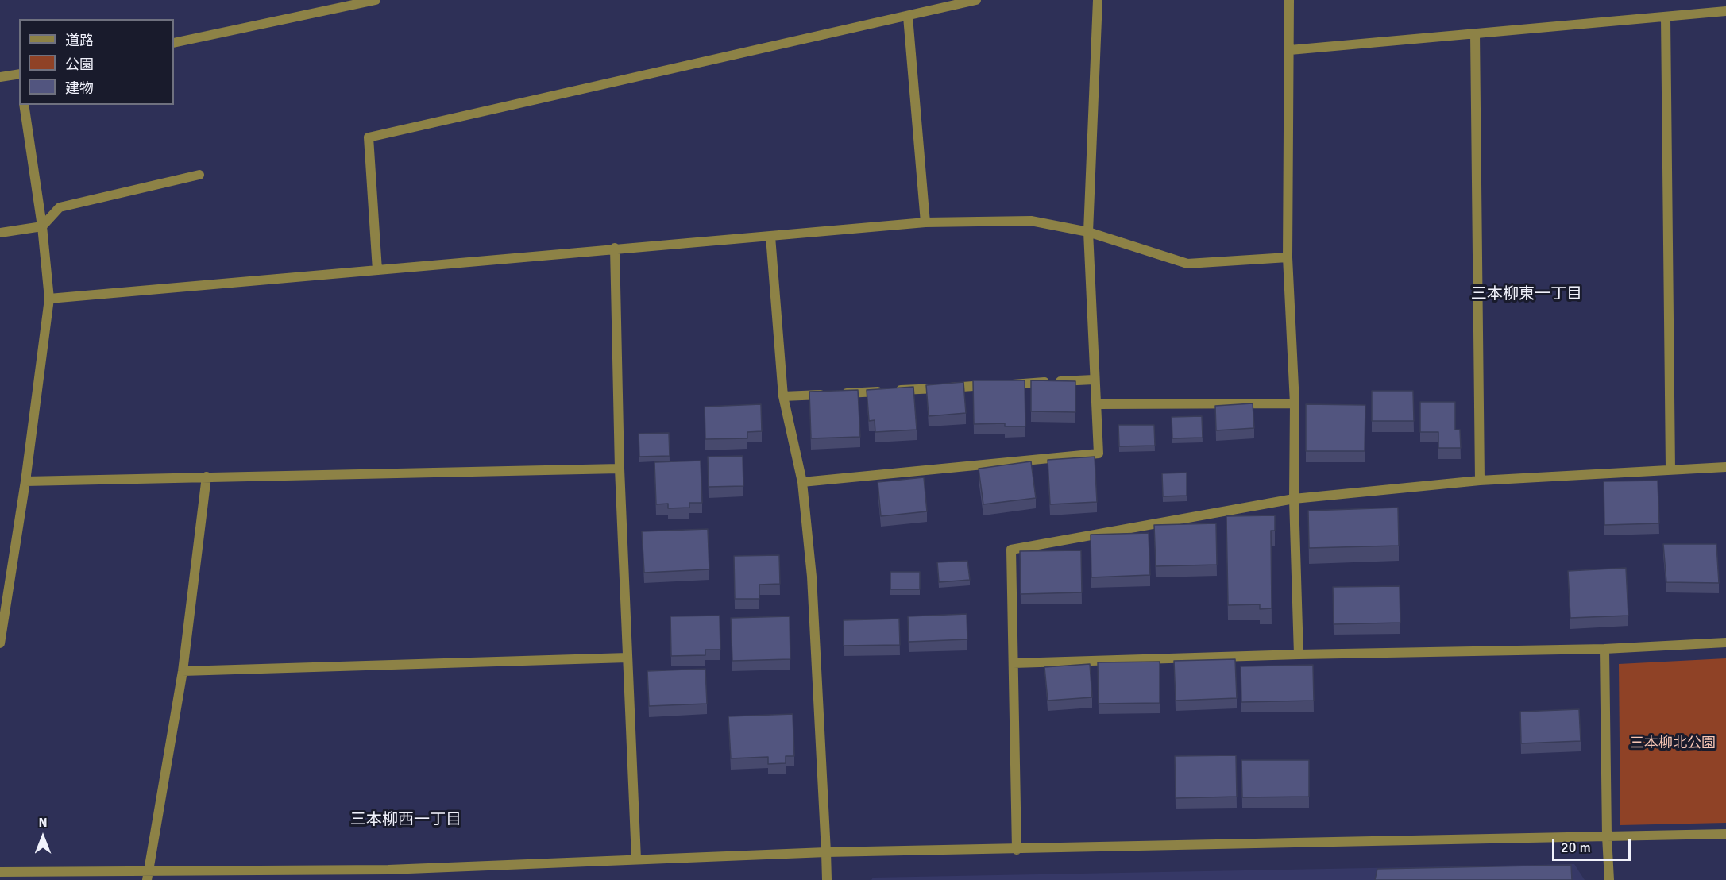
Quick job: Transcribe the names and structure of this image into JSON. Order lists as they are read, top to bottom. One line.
{"districts":["三本柳東一丁目","三本柳西一丁目"],"parks":["三本柳北公園"],"legend":["道路","公園","建物"],"scale_bar":"20 m","north":"top"}
